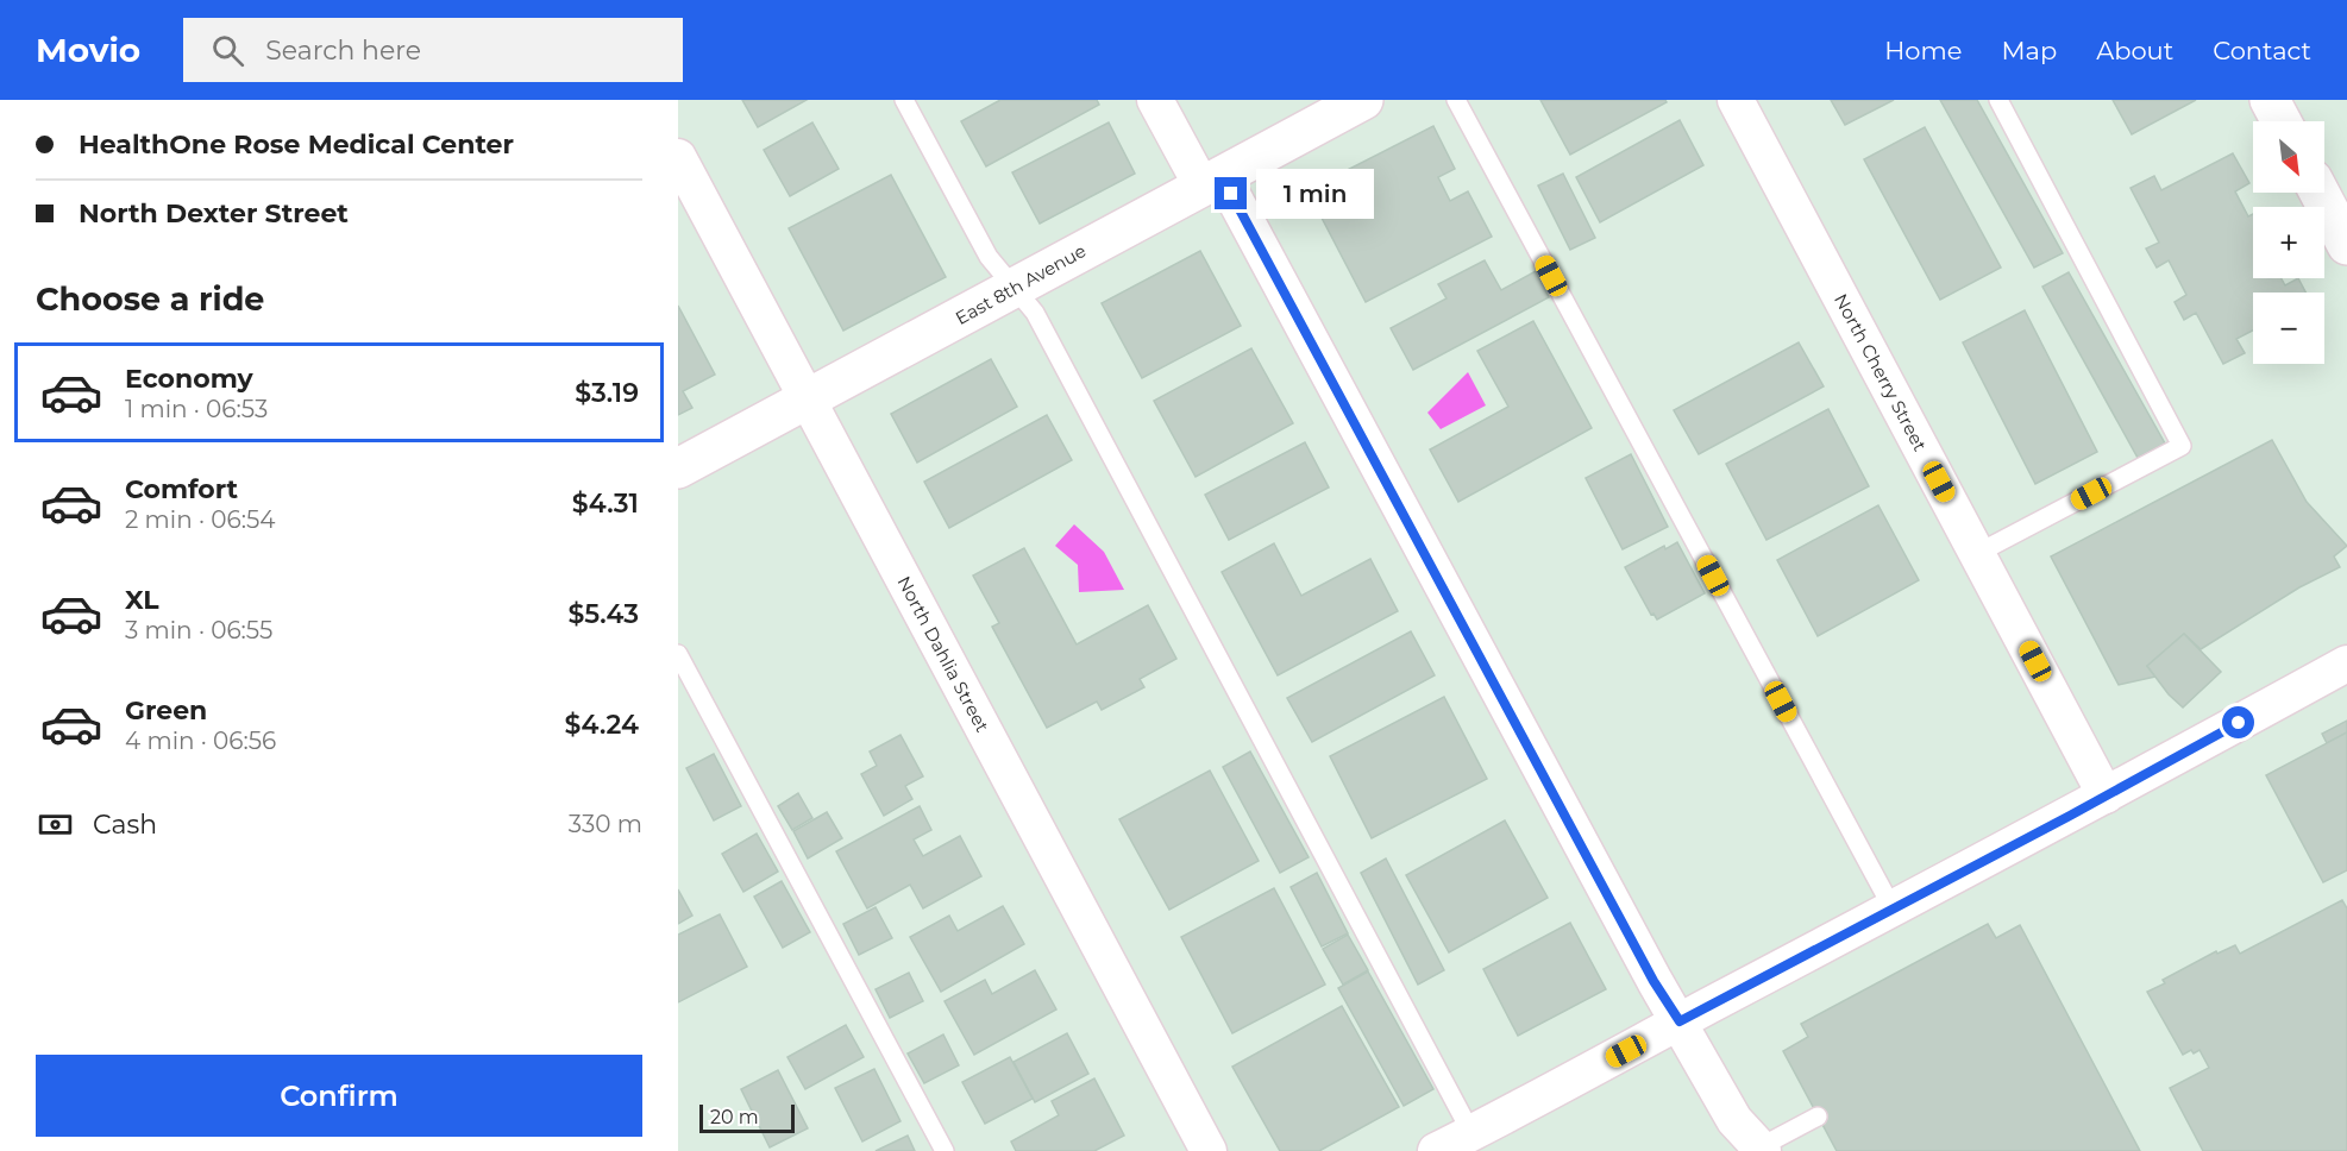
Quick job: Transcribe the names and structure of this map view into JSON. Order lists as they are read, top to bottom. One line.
{"streets":{"street":["East 8th Avenue","North Cherry Street","North Dahlia Street"]},"crossings":[["East 8th Avenue","North Dahlia Street"]],"scale_bar":"20 m","north":"bottom right","page":{"header":"Movio","search":"Search here","nav":["Home","Map","About","Contact"],"banner":["HealthOne Rose Medical Center","North Dexter Street"],"map_buttons":["+","−"],"bubble":"1 min","heading":"Choose a ride","list":[{"name":"Economy","note":"1 min · 06:53","value":"$3.19"},{"name":"Comfort","note":"2 min · 06:54","value":"$4.31"},{"name":"XL","note":"3 min · 06:55","value":"$5.43"},{"name":"Green","note":"4 min · 06:56","value":"$4.24"}],"pay":["Cash","330 m"],"buttons":"Confirm","scale":"20 m"}}
